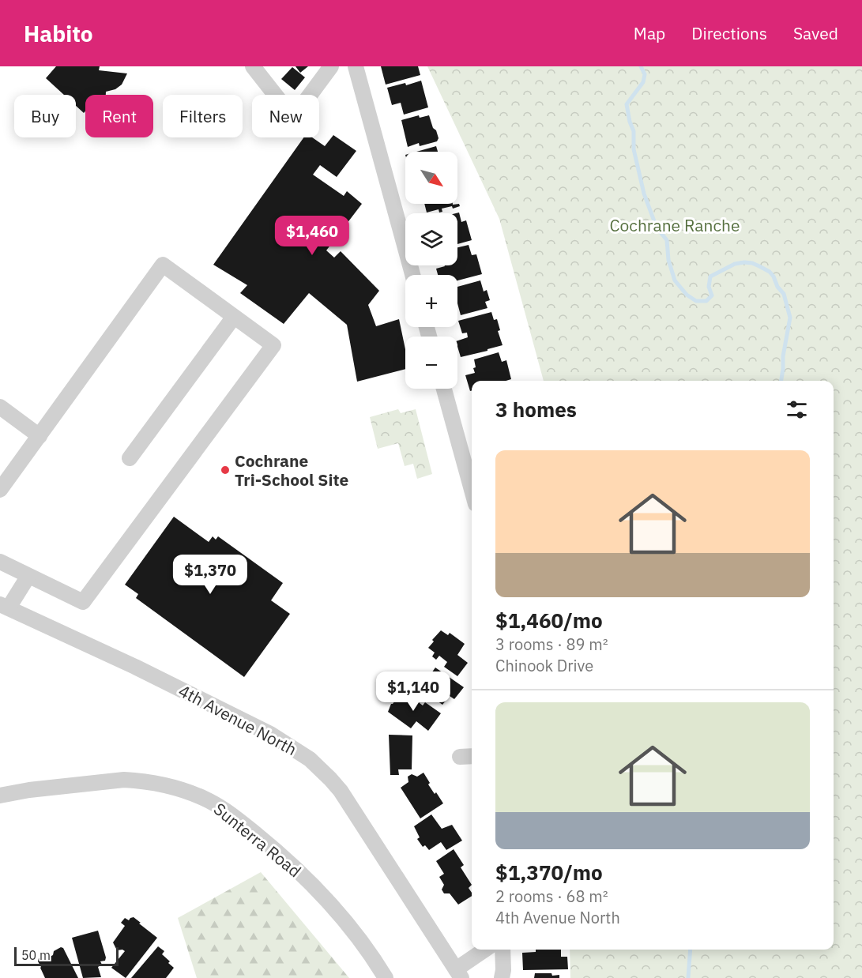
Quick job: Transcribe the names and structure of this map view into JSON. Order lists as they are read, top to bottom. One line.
{"streets":{"street":["4th Avenue North","Sunterra Road"]},"parks":["Cochrane Ranche"],"places":["Cochrane Tri-School Site"],"scale_bar":"50 m","north":"bottom right","page":{"header":"Habito","nav":["Map","Directions","Saved"],"chip":["Buy","Rent","Filters","New"],"map_buttons":["+","−"],"price":["$1,460","$1,370","$1,140"],"heading":"3 homes","list":[{"name":"$1,460/mo","note":"3 rooms · 89 m² · Chinook Drive"},{"name":"$1,370/mo","note":"2 rooms · 68 m² · 4th Avenue North"}],"scale":"50 m"}}
